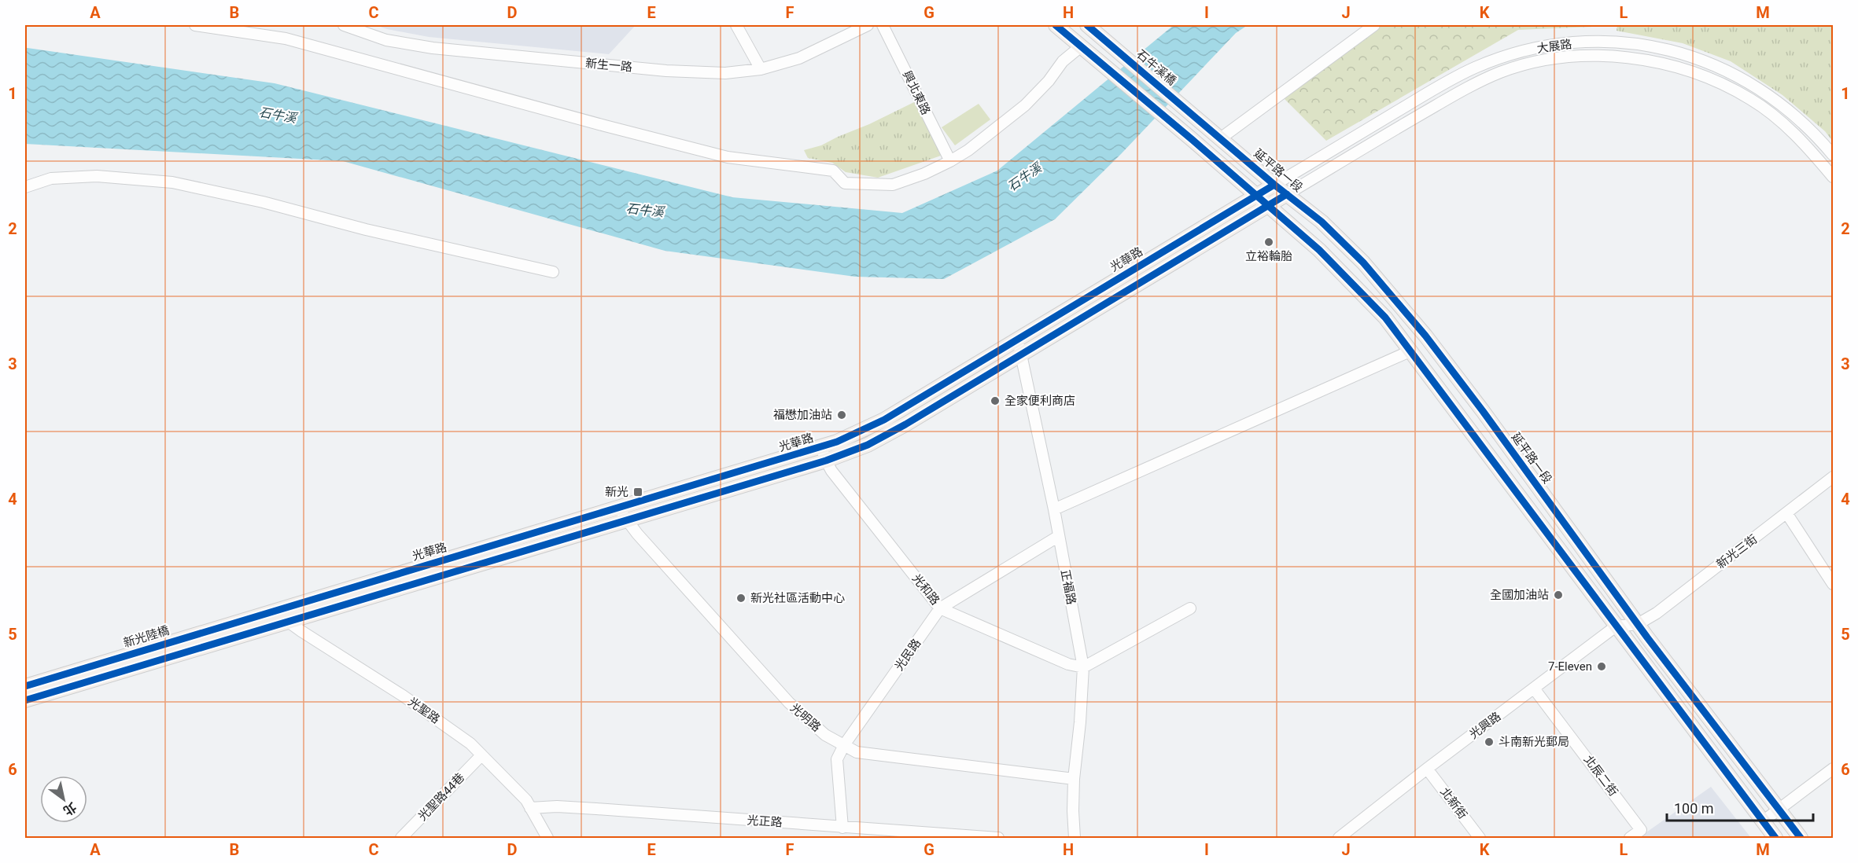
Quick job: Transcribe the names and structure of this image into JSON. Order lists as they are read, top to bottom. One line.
{"streets":{"main road":["石牛溪橋","延平路一段","光華路","新光陸橋"],"street":["大展路","新生一路","興北東路","新光三街","正福路","光和路","光民路","光聖路","光明路","光興路","北辰二街","光聖路44巷","北新街","光正路"]},"crossings":[["大展路","延平路一段"],["大展路","光華路"],["石牛溪橋","延平路一段"],["延平路一段","光華路"],["延平路一段","新光三街"],["延平路一段","光興路"],["光華路","正福路"],["光華路","光和路"],["光華路","新光陸橋"],["光華路","光聖路"],["光華路","光明路"],["新光三街","光興路"],["正福路","光和路"],["正福路","光民路"],["正福路","光明路"],["光和路","光民路"],["新光陸橋","光聖路"],["光民路","光明路"],["光民路","光正路"],["光聖路","光聖路44巷"],["光聖路","光正路"],["光興路","北辰二街"],["光興路","北新街"]],"water":["石牛溪"],"places":{"other":["立裕輪胎","全家便利商店","福懋加油站","全國加油站","新光社區活動中心","7-Eleven","斗南新光郵局"],"transit":["新光"]},"scale_bar":"100 m","north":"bottom right","grid":{"columns":["A","B","C","D","E","F","G","H","I","J","K","L","M"],"rows":["1","2","3","4","5","6"]}}
